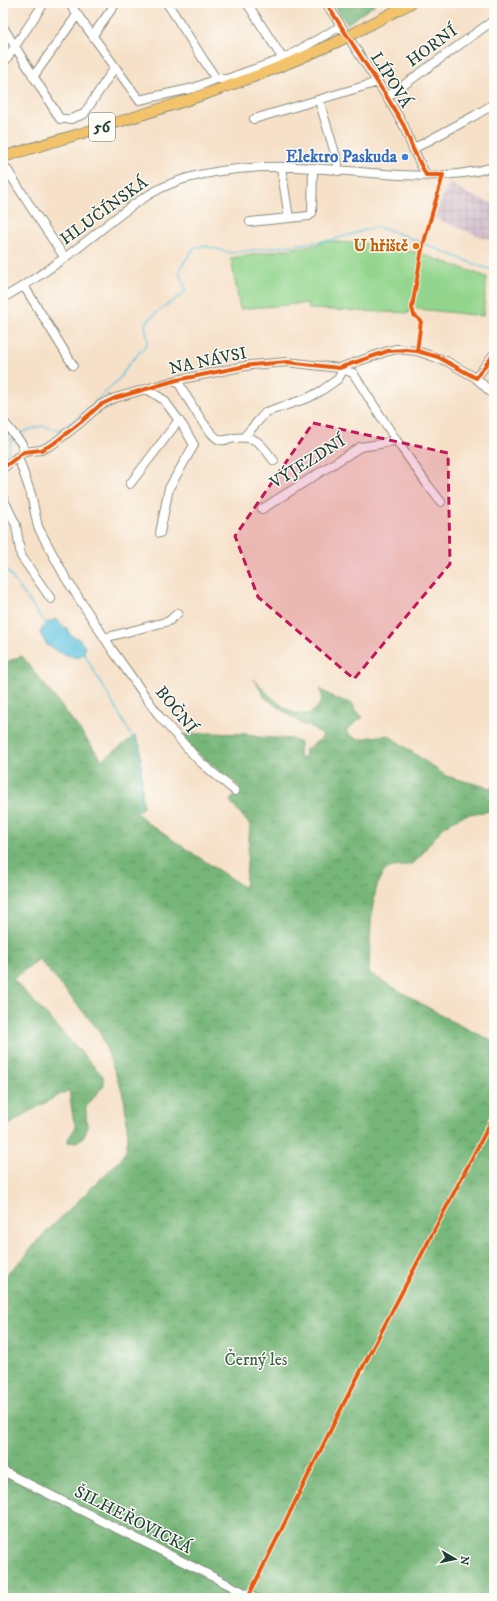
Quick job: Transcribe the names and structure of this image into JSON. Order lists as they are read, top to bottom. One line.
{"streets":{"main road":["56"],"street":["HORNÍ","LÍPOVÁ","HLUČÍNSKÁ","NA NÁVSI","VÝJEZDNÍ","BOČNÍ","ŠILHEŘOVICKÁ"]},"crossings":[["HORNÍ","LÍPOVÁ"],["LÍPOVÁ","HLUČÍNSKÁ"],["NA NÁVSI","BOČNÍ"]],"parks":["Černý les"],"places":["Elektro Paskuda","U hřiště"],"north":"right"}
